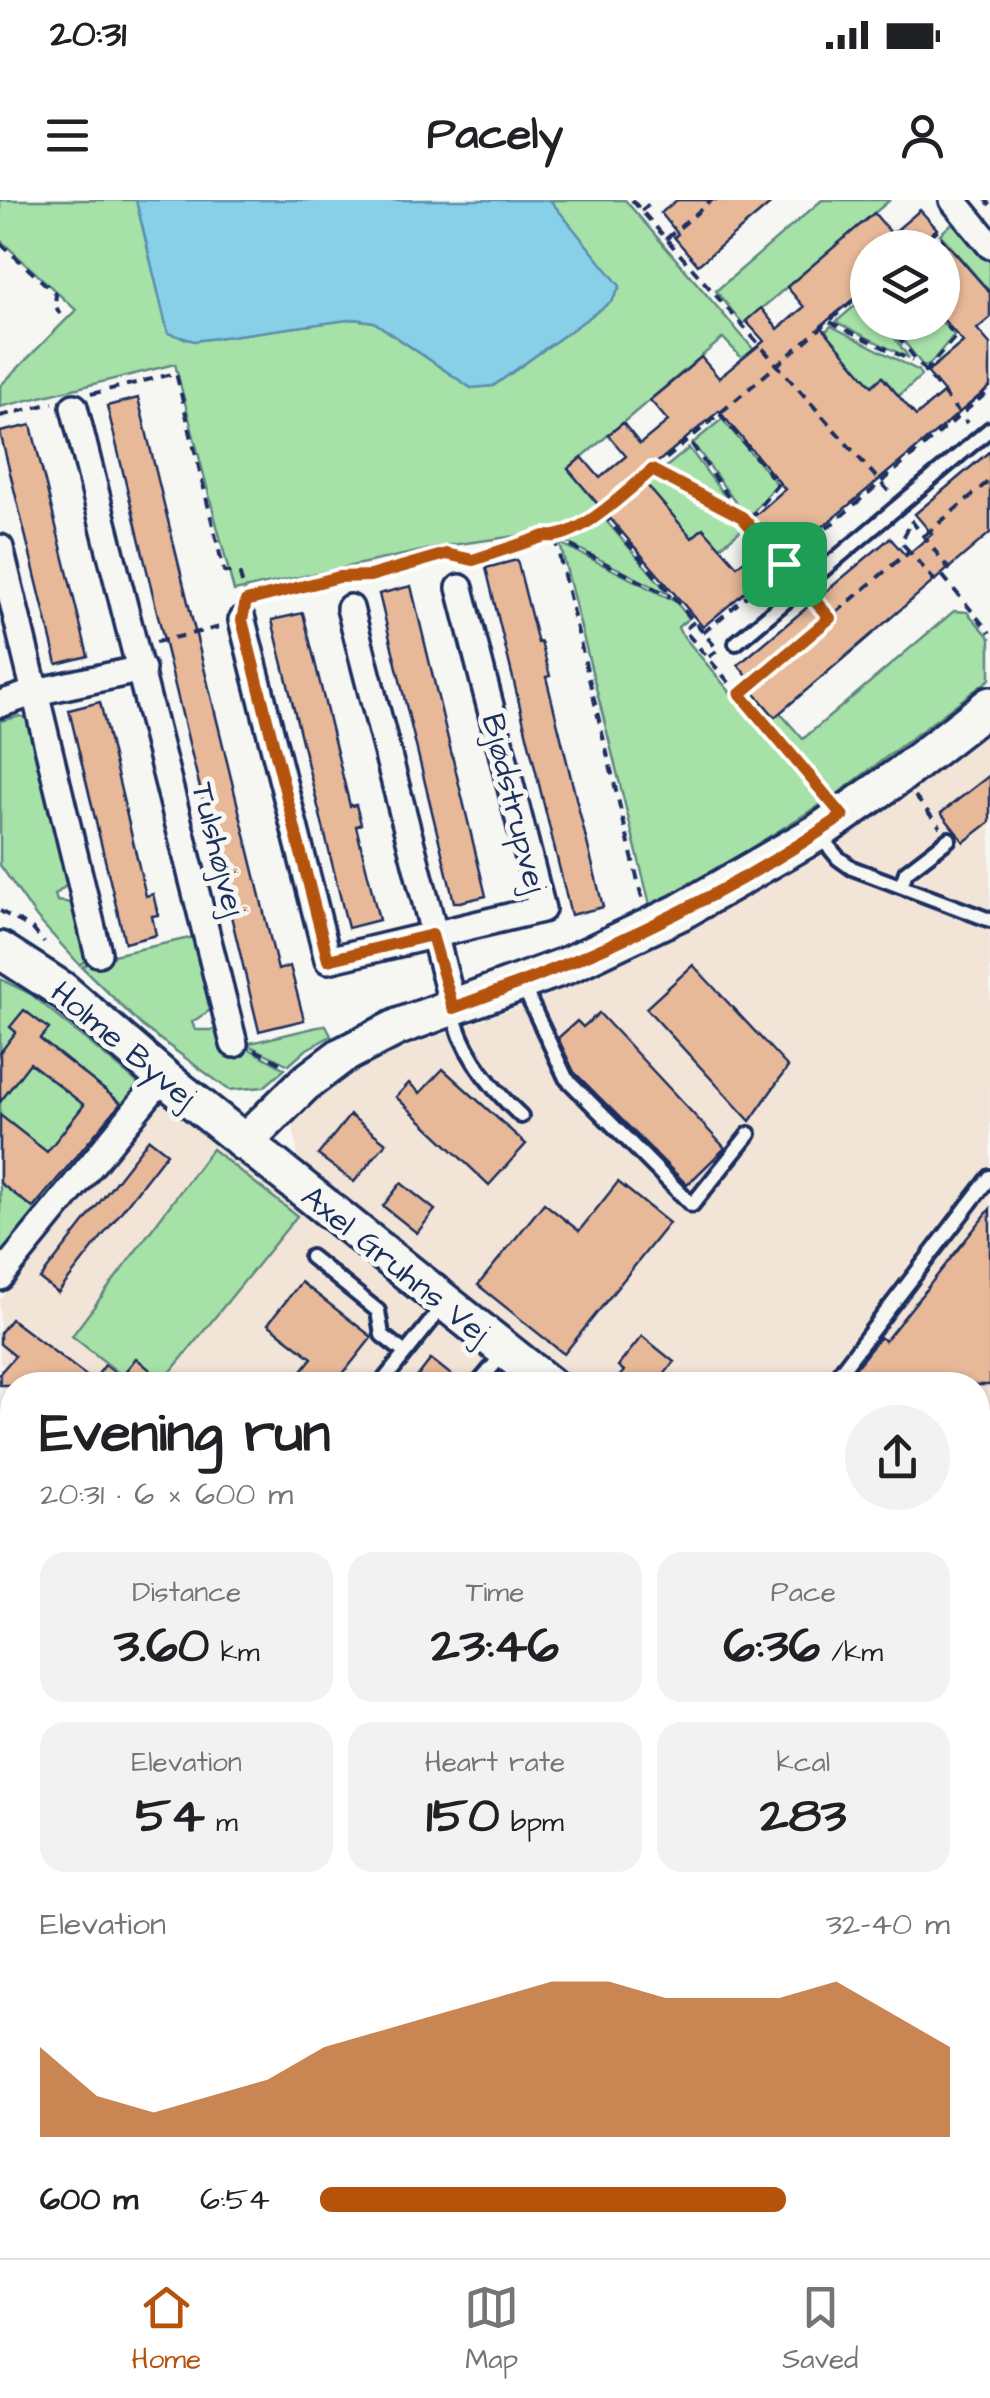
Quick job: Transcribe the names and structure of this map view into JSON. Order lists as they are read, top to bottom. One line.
{"streets":{"street":["Bjødstrupvej","Tulshøjvej","Holme Byvej","Axel Gruhns Vej"]},"crossings":[["Holme Byvej","Axel Gruhns Vej"]],"page":{"status":"20:31","header":"Pacely","heading":["Evening run","20:31 · 6 × 600 m"],"stats":[["Distance","3.60 km"],["Time","23:46"],["Pace","6:36 /km"],["Elevation","54 m"],["Heart rate","150 bpm"],["kcal","283"]],"chart":["Elevation","32–40 m"],"list":[{"name":"600 m","note":"6:54"}],"tabs":["Home","Map","Saved"]}}
